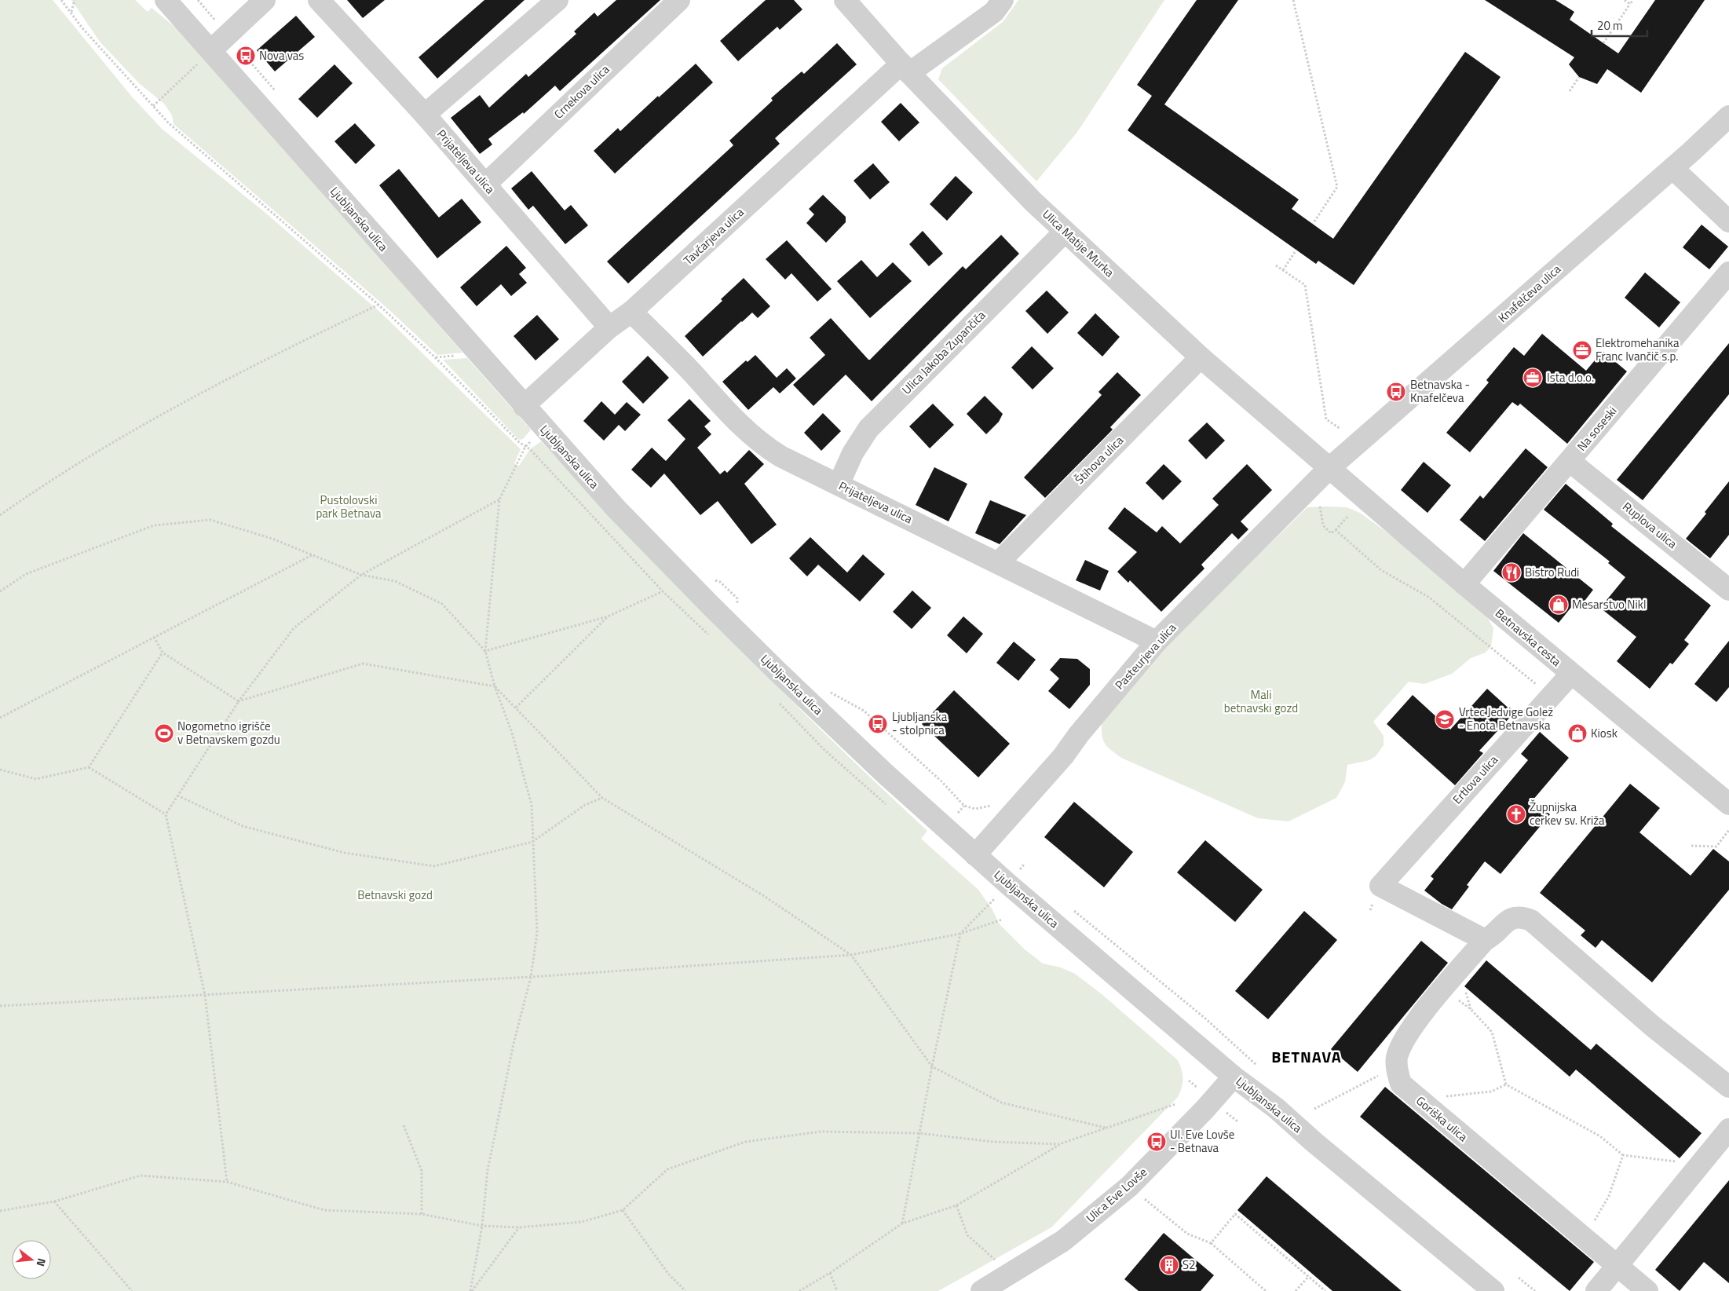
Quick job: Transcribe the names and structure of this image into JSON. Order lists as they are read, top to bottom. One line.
{"streets":{"street":["Crnekova ulica","Prijateljeva ulica","Ljubljanska ulica","Tavčarjeva ulica","Ulica Matije Murka","Knafelčeva ulica","Ulica Jakoba Zupančiča","Na soseski","Štihova ulica","Ruplova ulica","Betnavska cesta","Pasteurjeva ulica","Ertlova ulica","Goriška ulica","Ulica Eve Lovše"]},"crossings":[["Crnekova ulica","Prijateljeva ulica"],["Prijateljeva ulica","Tavčarjeva ulica"],["Prijateljeva ulica","Ulica Jakoba Zupančiča"],["Prijateljeva ulica","Štihova ulica"],["Prijateljeva ulica","Pasteurjeva ulica"],["Ljubljanska ulica","Tavčarjeva ulica"],["Ljubljanska ulica","Pasteurjeva ulica"],["Ljubljanska ulica","Ulica Eve Lovše"],["Tavčarjeva ulica","Ulica Matije Murka"],["Ulica Matije Murka","Knafelčeva ulica"],["Ulica Matije Murka","Ulica Jakoba Zupančiča"],["Ulica Matije Murka","Štihova ulica"],["Ulica Matije Murka","Betnavska cesta"],["Ulica Matije Murka","Pasteurjeva ulica"],["Knafelčeva ulica","Betnavska cesta"],["Knafelčeva ulica","Pasteurjeva ulica"],["Na soseski","Ruplova ulica"],["Na soseski","Betnavska cesta"],["Betnavska cesta","Pasteurjeva ulica"],["Betnavska cesta","Ertlova ulica"],["Ertlova ulica","Goriška ulica"]],"districts":["BETNAVA"],"parks":["Pustolovski park Betnava","Mali betnavski gozd","Betnavski gozd"],"places":{"bus stop":["Nova vas","Betnavska - Knafelčeva","Ljubljanska - stolpnica","Ul. Eve Lovše - Betnava"],"office":["Elektromehanika Franc Ivančič s.p.","Ista d.o.o."],"restaurant":["Bistro Rudi"],"shop":["Mesarstvo Nikl","Kiosk"],"school or university":["Vrtec Jedvige Golež - Enota Betnavska"],"sports":["Nogometno igrišče v Betnavskem gozdu"],"church":["Župnijska cerkev sv. Križa"],"building":["S2"]},"scale_bar":"20 m","north":"right"}
